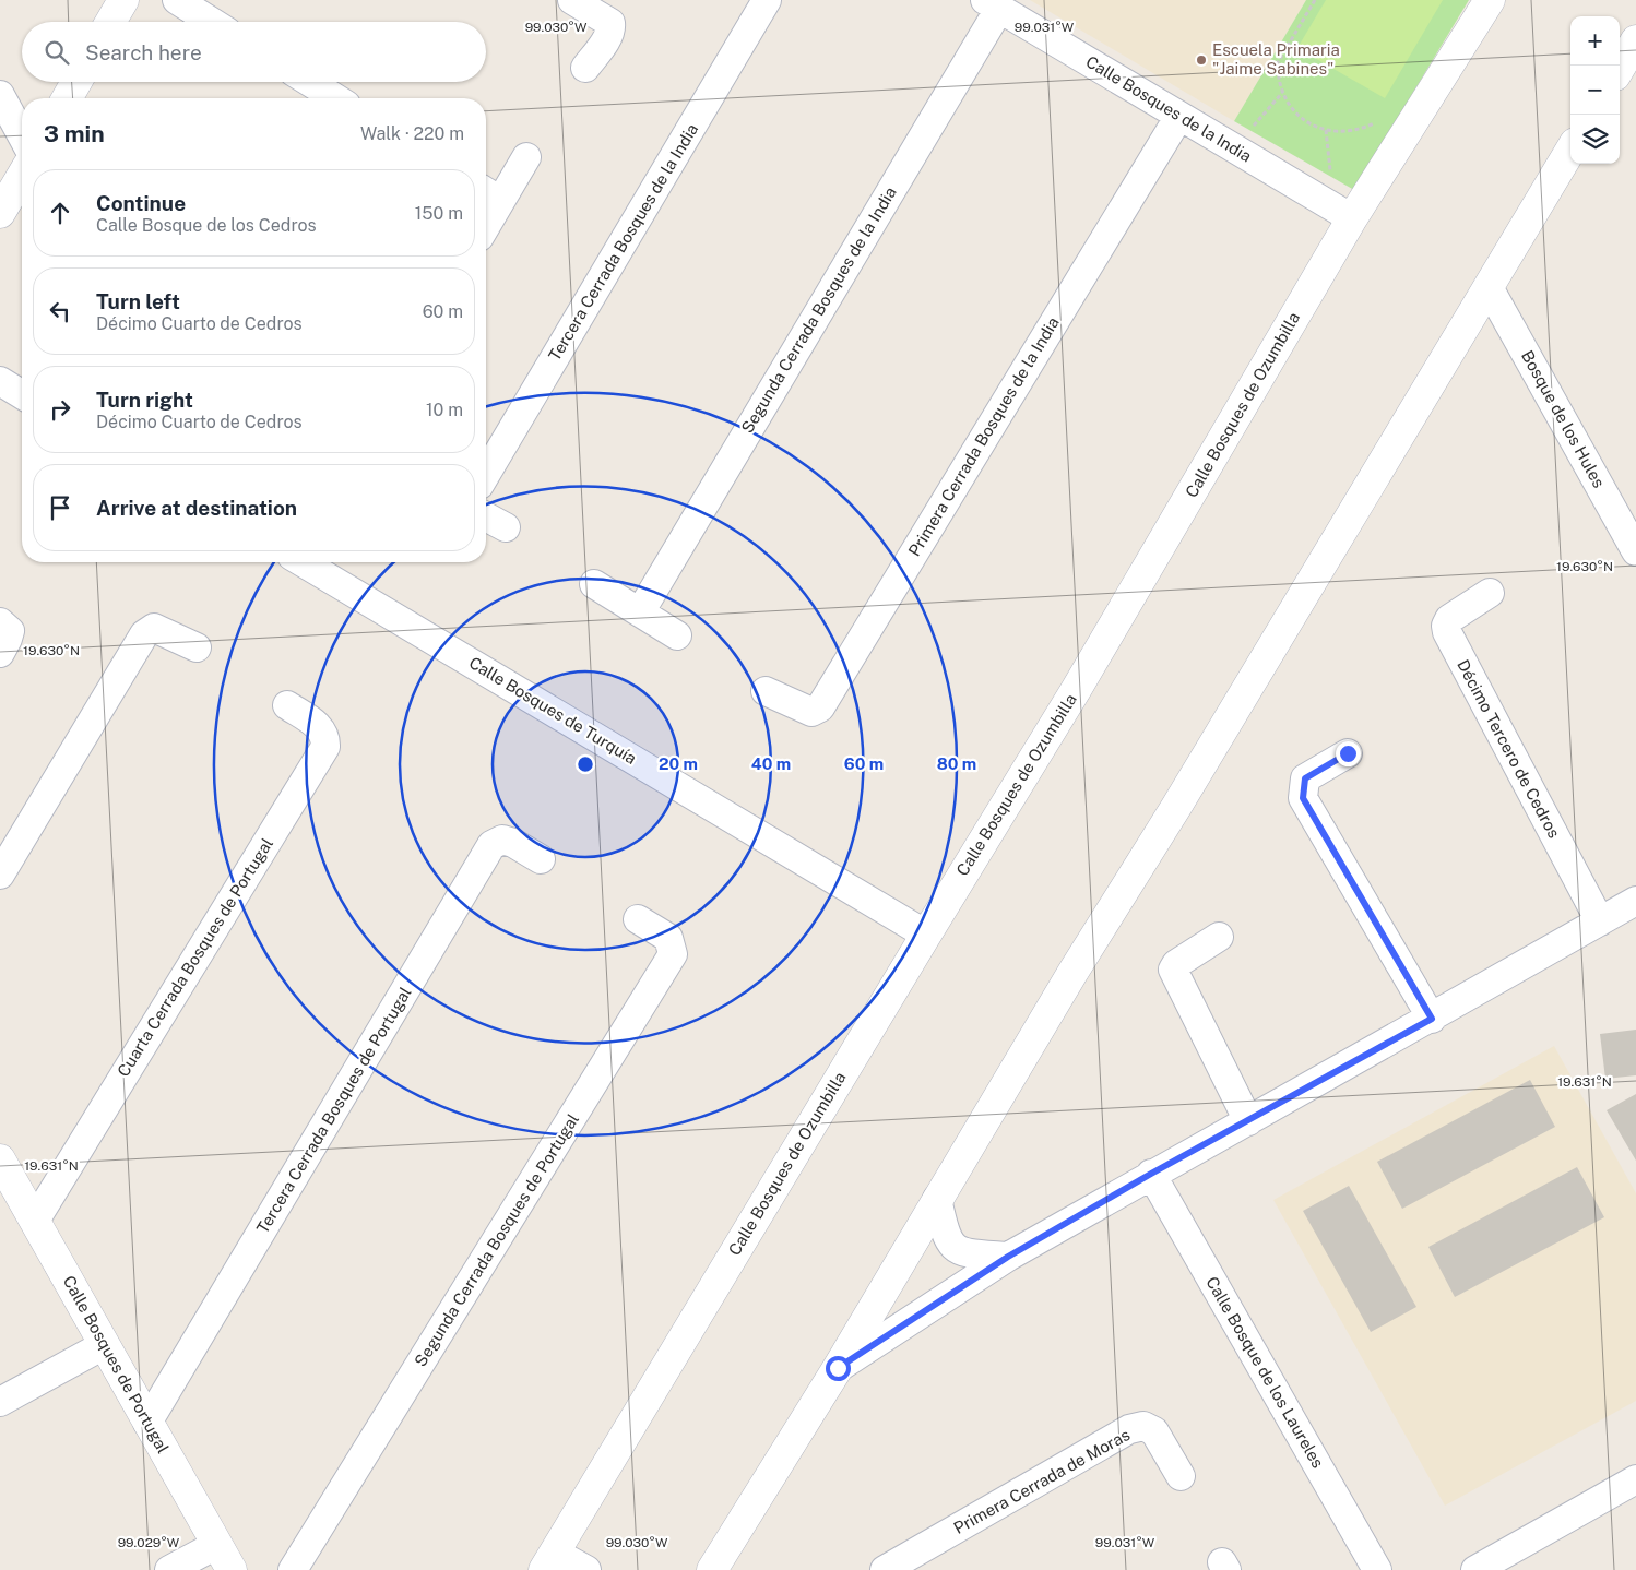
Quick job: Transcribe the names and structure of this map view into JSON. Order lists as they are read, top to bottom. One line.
{"streets":{"main road":["Calle Bosques de Ozumbilla","Calle Bosques de Portugal"],"street":["Calle Bosques de la India","Tercera Cerrada Bosques de la India","Segunda Cerrada Bosques de la India","Bosque de los Hules","Primera Cerrada Bosques de la India","Calle Bosques de Turquía","Décimo Tercero de Cedros","Cuarta Cerrada Bosques de Portugal","Tercera Cerrada Bosques de Portugal","Segunda Cerrada Bosques de Portugal","Calle Bosque de los Laureles","Primera Cerrada de Moras"]},"crossings":[["Calle Bosques de la India","Segunda Cerrada Bosques de la India"],["Calle Bosques de la India","Calle Bosques de Ozumbilla"],["Calle Bosques de la India","Primera Cerrada Bosques de la India"],["Calle Bosques de Ozumbilla","Calle Bosques de Turquía"],["Cuarta Cerrada Bosques de Portugal","Calle Bosques de Portugal"],["Tercera Cerrada Bosques de Portugal","Calle Bosques de Portugal"]],"places":["Escuela Primaria \"Jaime Sabines\""],"page":{"map_buttons":["+","−"],"search":"Search here","heading":["3 min","Walk · 220 m"],"list":[["Continue","Calle Bosque de los Cedros","150 m"],["Turn left","Décimo Cuarto de Cedros","60 m"],["Turn right","Décimo Cuarto de Cedros","10 m"],"Arrive at destination"]},"coordinates":["99.030°W","99.031°W","19.630°N","19.631°N","99.029°W"],"rings":["20 m","40 m","60 m","80 m"]}
